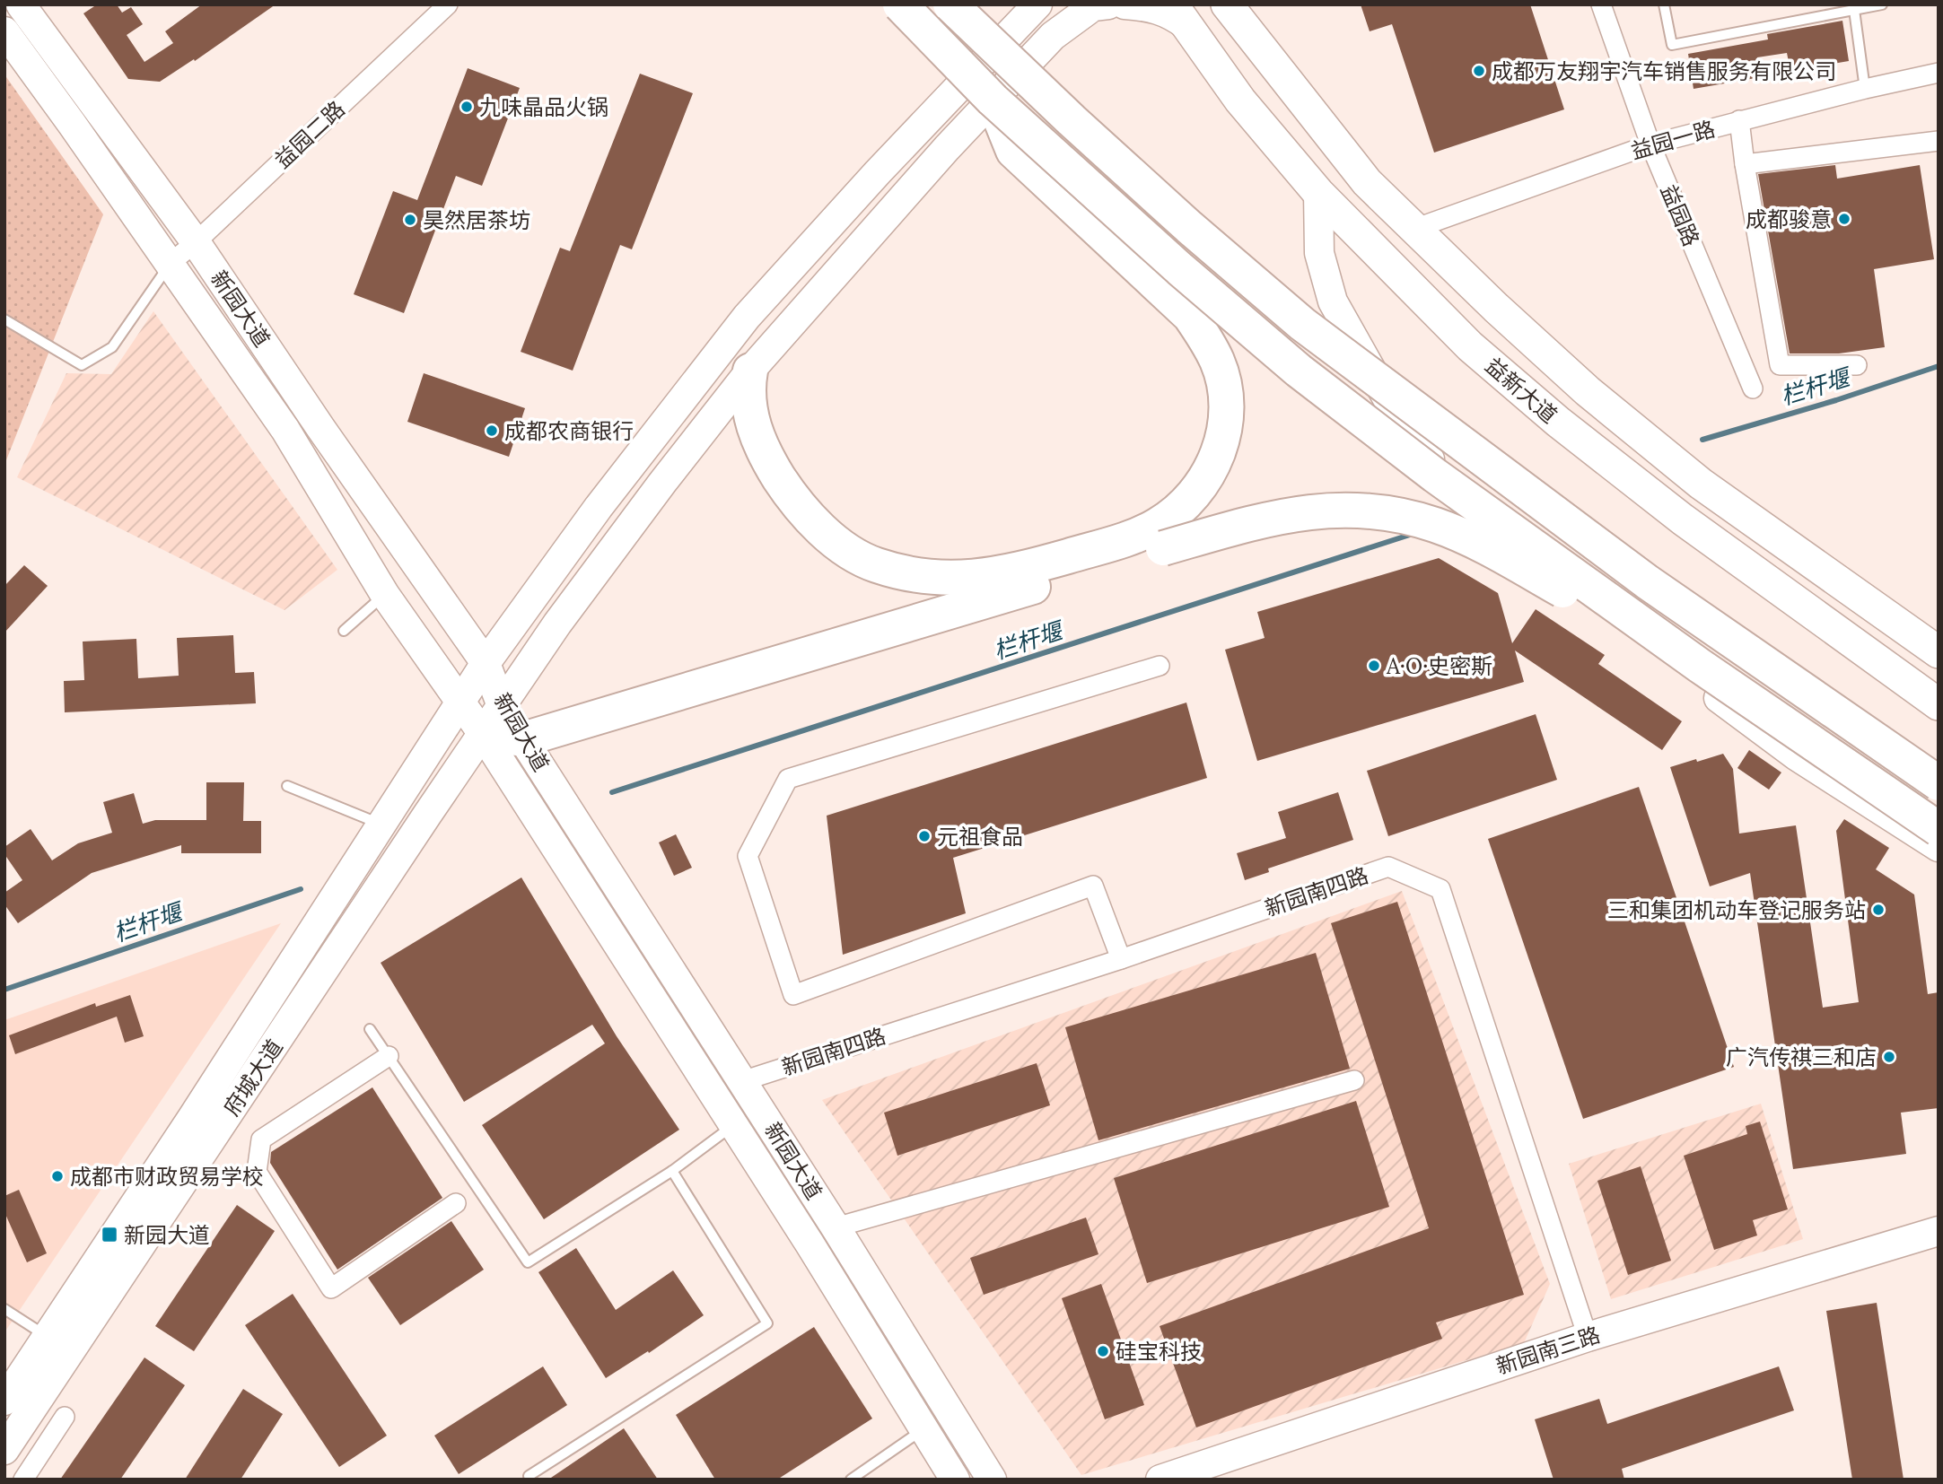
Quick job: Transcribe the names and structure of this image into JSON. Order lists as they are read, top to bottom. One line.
{"streets":{"main road":["新园大道","益新大道","府城大道","新园南三路"],"street":["益园二路","益园一路","益园路","新园南四路"]},"crossings":[["益园二路","新园大道"],["益园一路","益园路"],["益园一路","益新大道"],["新园大道","新园南四路"],["新园大道","府城大道"],["新园南四路","新园南三路"]],"water":["栏杆堰"],"places":{"other":["成都万友翔宇汽车销售服务有限公司","九味晶品火锅","成都骏意","昊然居茶坊","成都农商银行","A·O·史密斯","元祖食品","三和集团机动车登记服务站","广汽传祺三和店","成都市财政贸易学校","硅宝科技"],"transit":["新园大道"]}}
